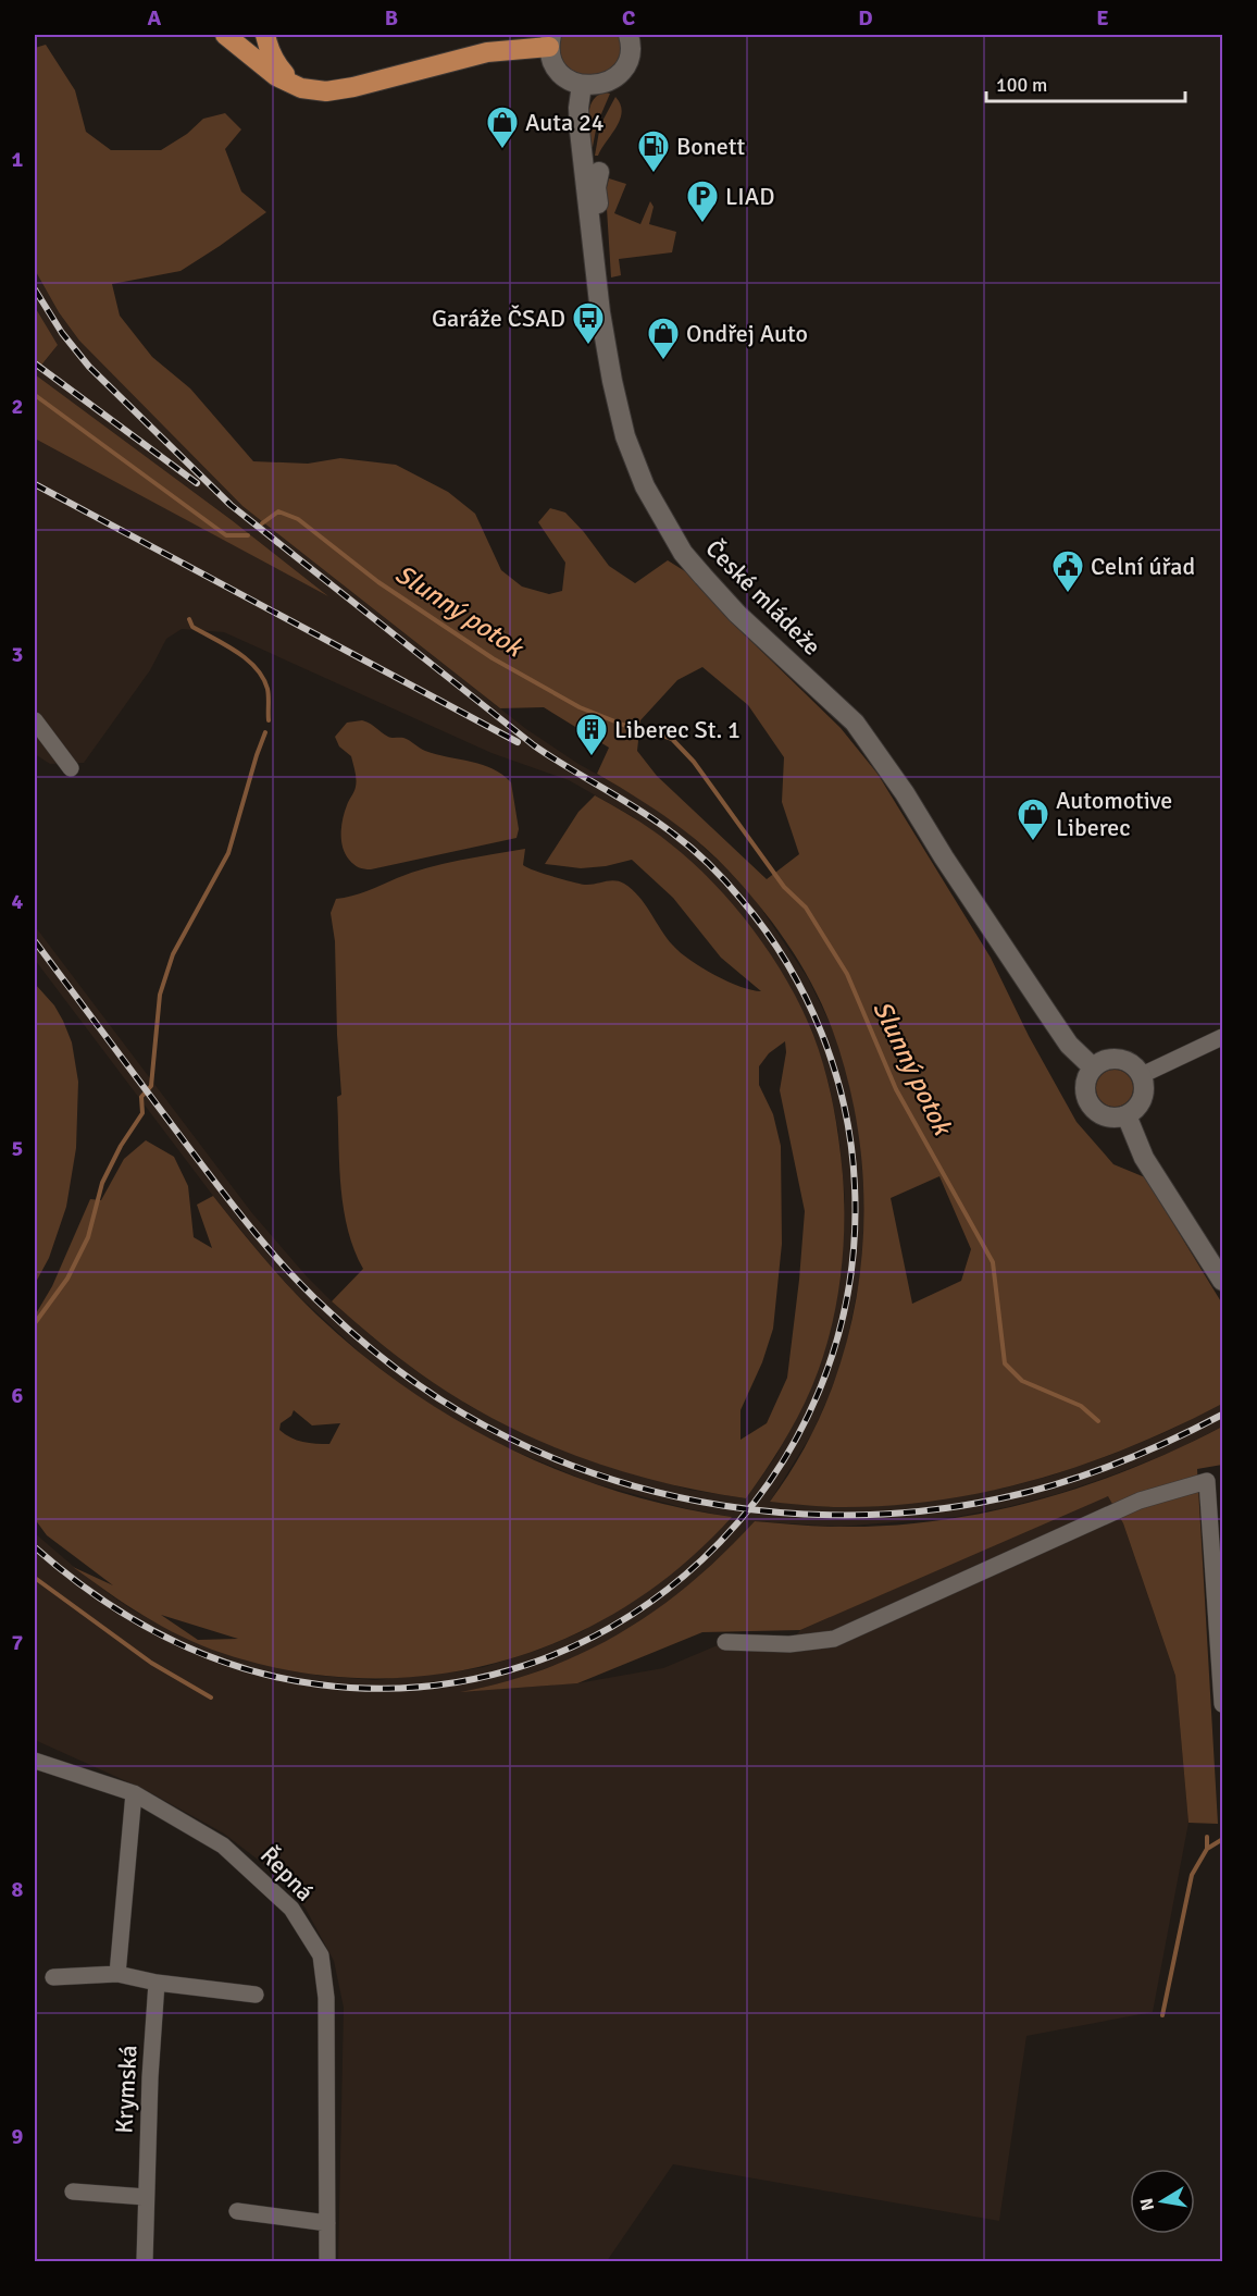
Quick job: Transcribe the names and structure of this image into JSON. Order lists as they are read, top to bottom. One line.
{"streets":{"street":["České mládeže","Řepná","Krymská"]},"water":["Slunný potok"],"places":{"shop":["Auta 24","Ondřej Auto","Automotive Liberec"],"fuel station":["Bonett"],"parking":["LIAD"],"bus stop":["Garáže ČSAD"],"public building":["Celní úřad"],"building":["Liberec St. 1"]},"scale_bar":"100 m","north":"left","grid":{"columns":["A","B","C","D","E"],"rows":["1","2","3","4","5","6","7","8","9"]}}
